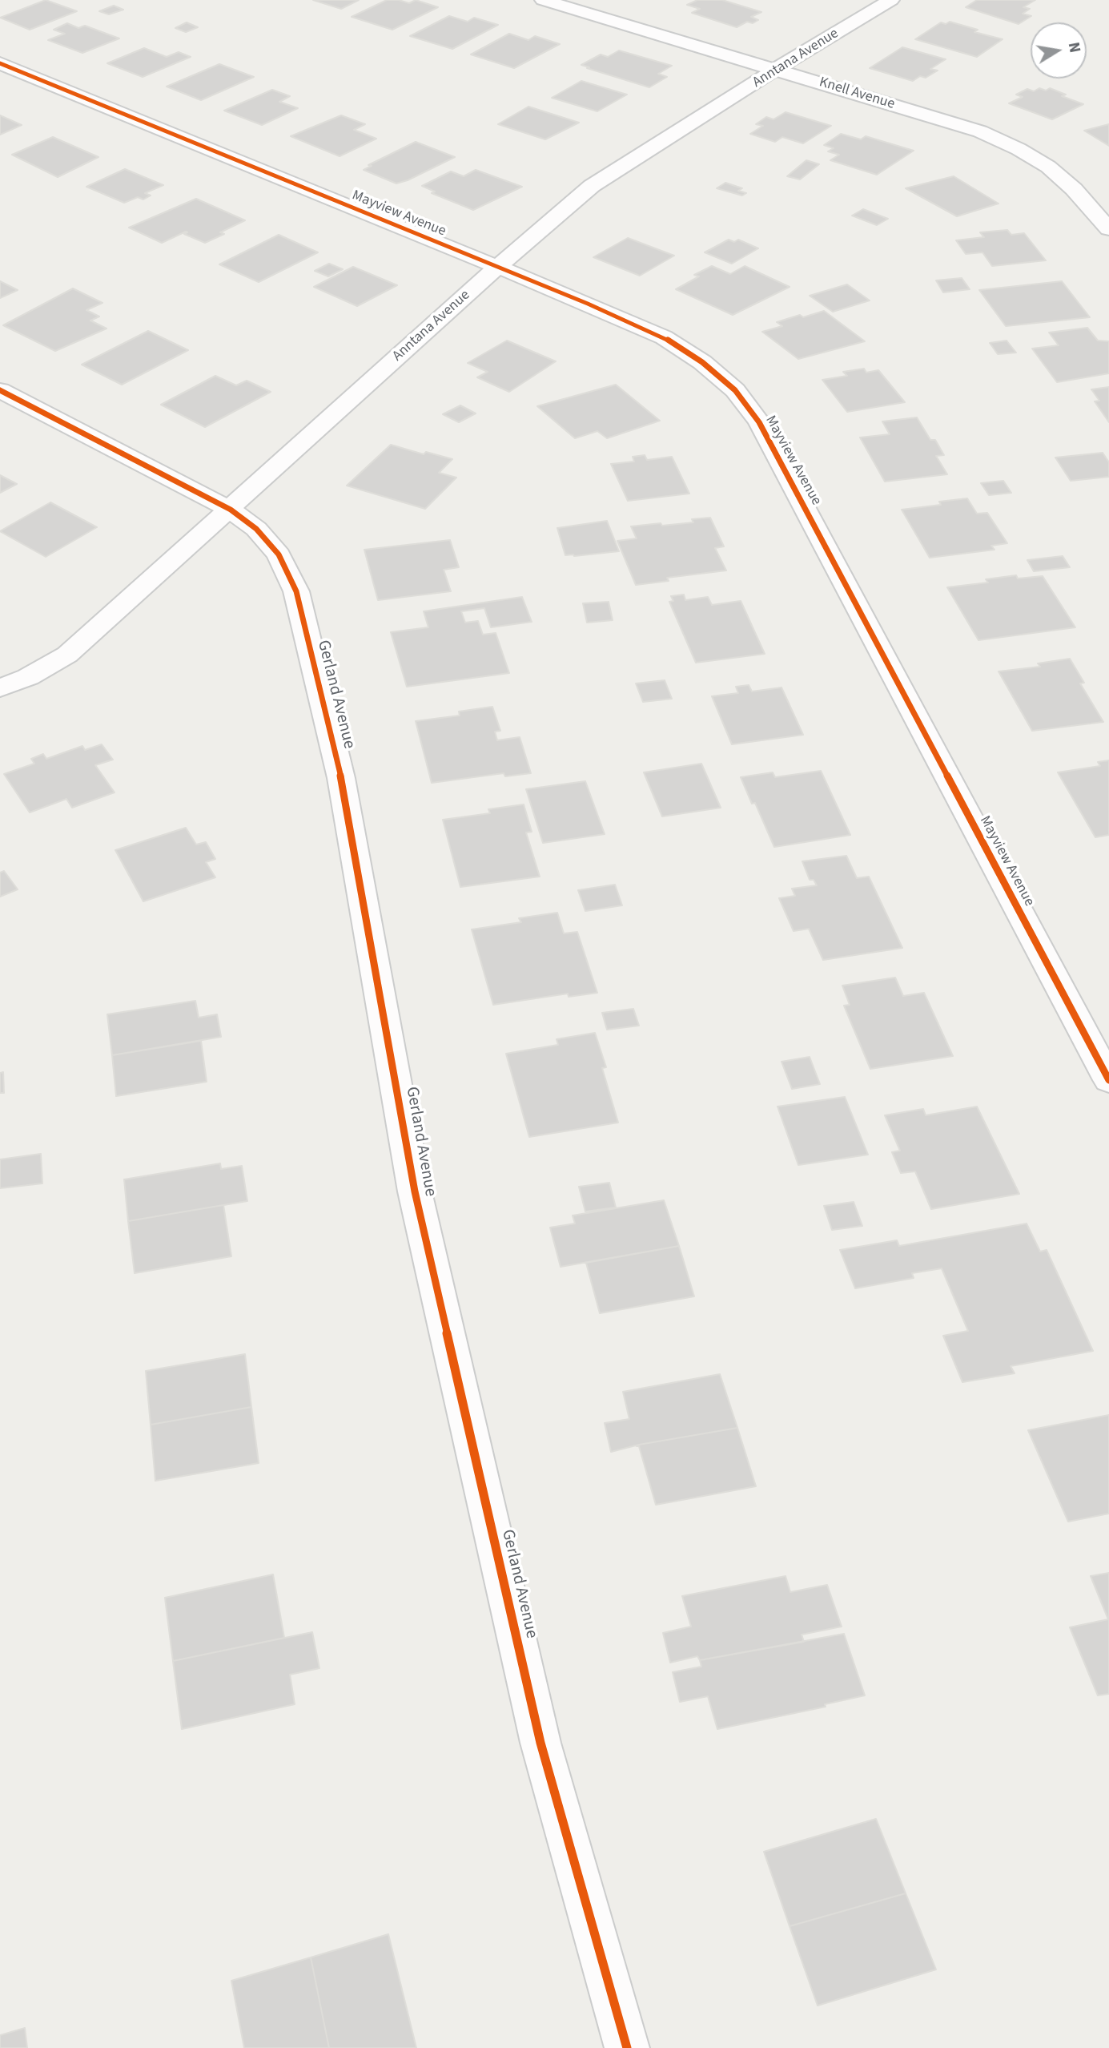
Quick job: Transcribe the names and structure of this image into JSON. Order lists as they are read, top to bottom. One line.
{"streets":{"street":["Anntana Avenue","Knell Avenue","Mayview Avenue","Gerland Avenue"]},"crossings":[["Anntana Avenue","Knell Avenue"],["Anntana Avenue","Mayview Avenue"],["Anntana Avenue","Gerland Avenue"]],"north":"right"}
